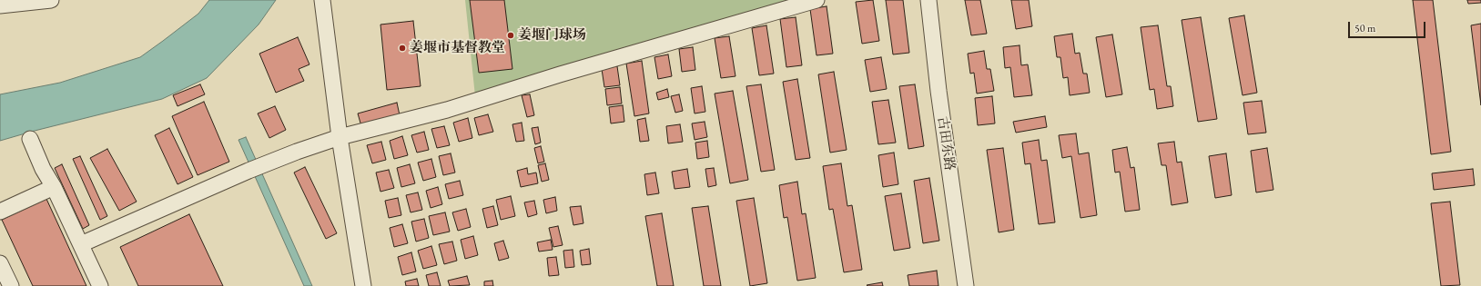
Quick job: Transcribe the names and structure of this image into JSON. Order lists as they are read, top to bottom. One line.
{"streets":{"street":["古田东路"]},"places":["姜堰门球场","姜堰市基督教堂"],"scale_bar":"50 m"}
